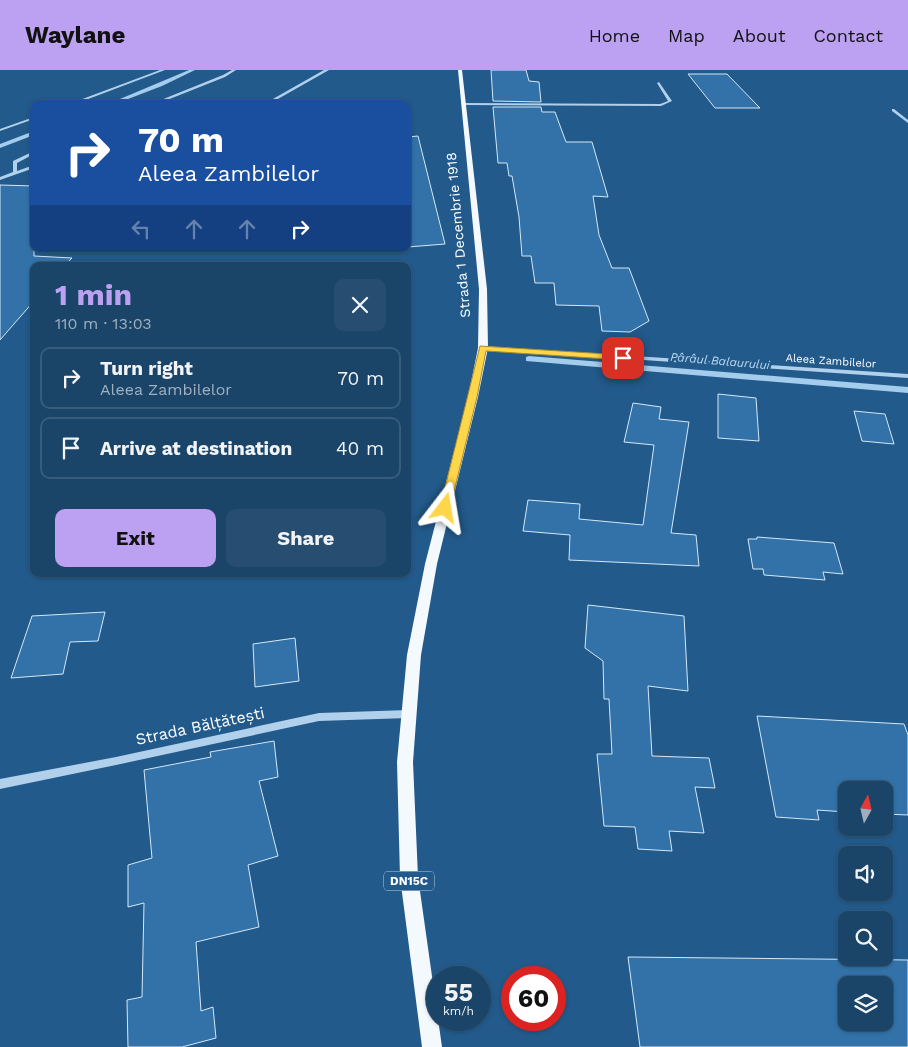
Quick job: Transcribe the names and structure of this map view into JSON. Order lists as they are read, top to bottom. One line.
{"streets":{"main road":["Strada 1 Decembrie 1918","DN15C"],"street":["Aleea Zambilelor","Strada Bălțătești"]},"crossings":[["Strada 1 Decembrie 1918","Aleea Zambilelor"],["Strada 1 Decembrie 1918","Strada Bălțătești"]],"water":["Pârâul Balaurului"],"north":"top","page":{"header":"Waylane","nav":["Home","Map","About","Contact"],"turn":["70 m","Aleea Zambilelor"],"heading":["1 min","110 m · 13:03"],"list":[{"name":"Turn right","note":"Aleea Zambilelor","value":"70 m"},{"name":"Arrive at destination","value":"40 m"}],"buttons":["Exit","Share"],"speed":"55 km/h","limit":"60"}}
